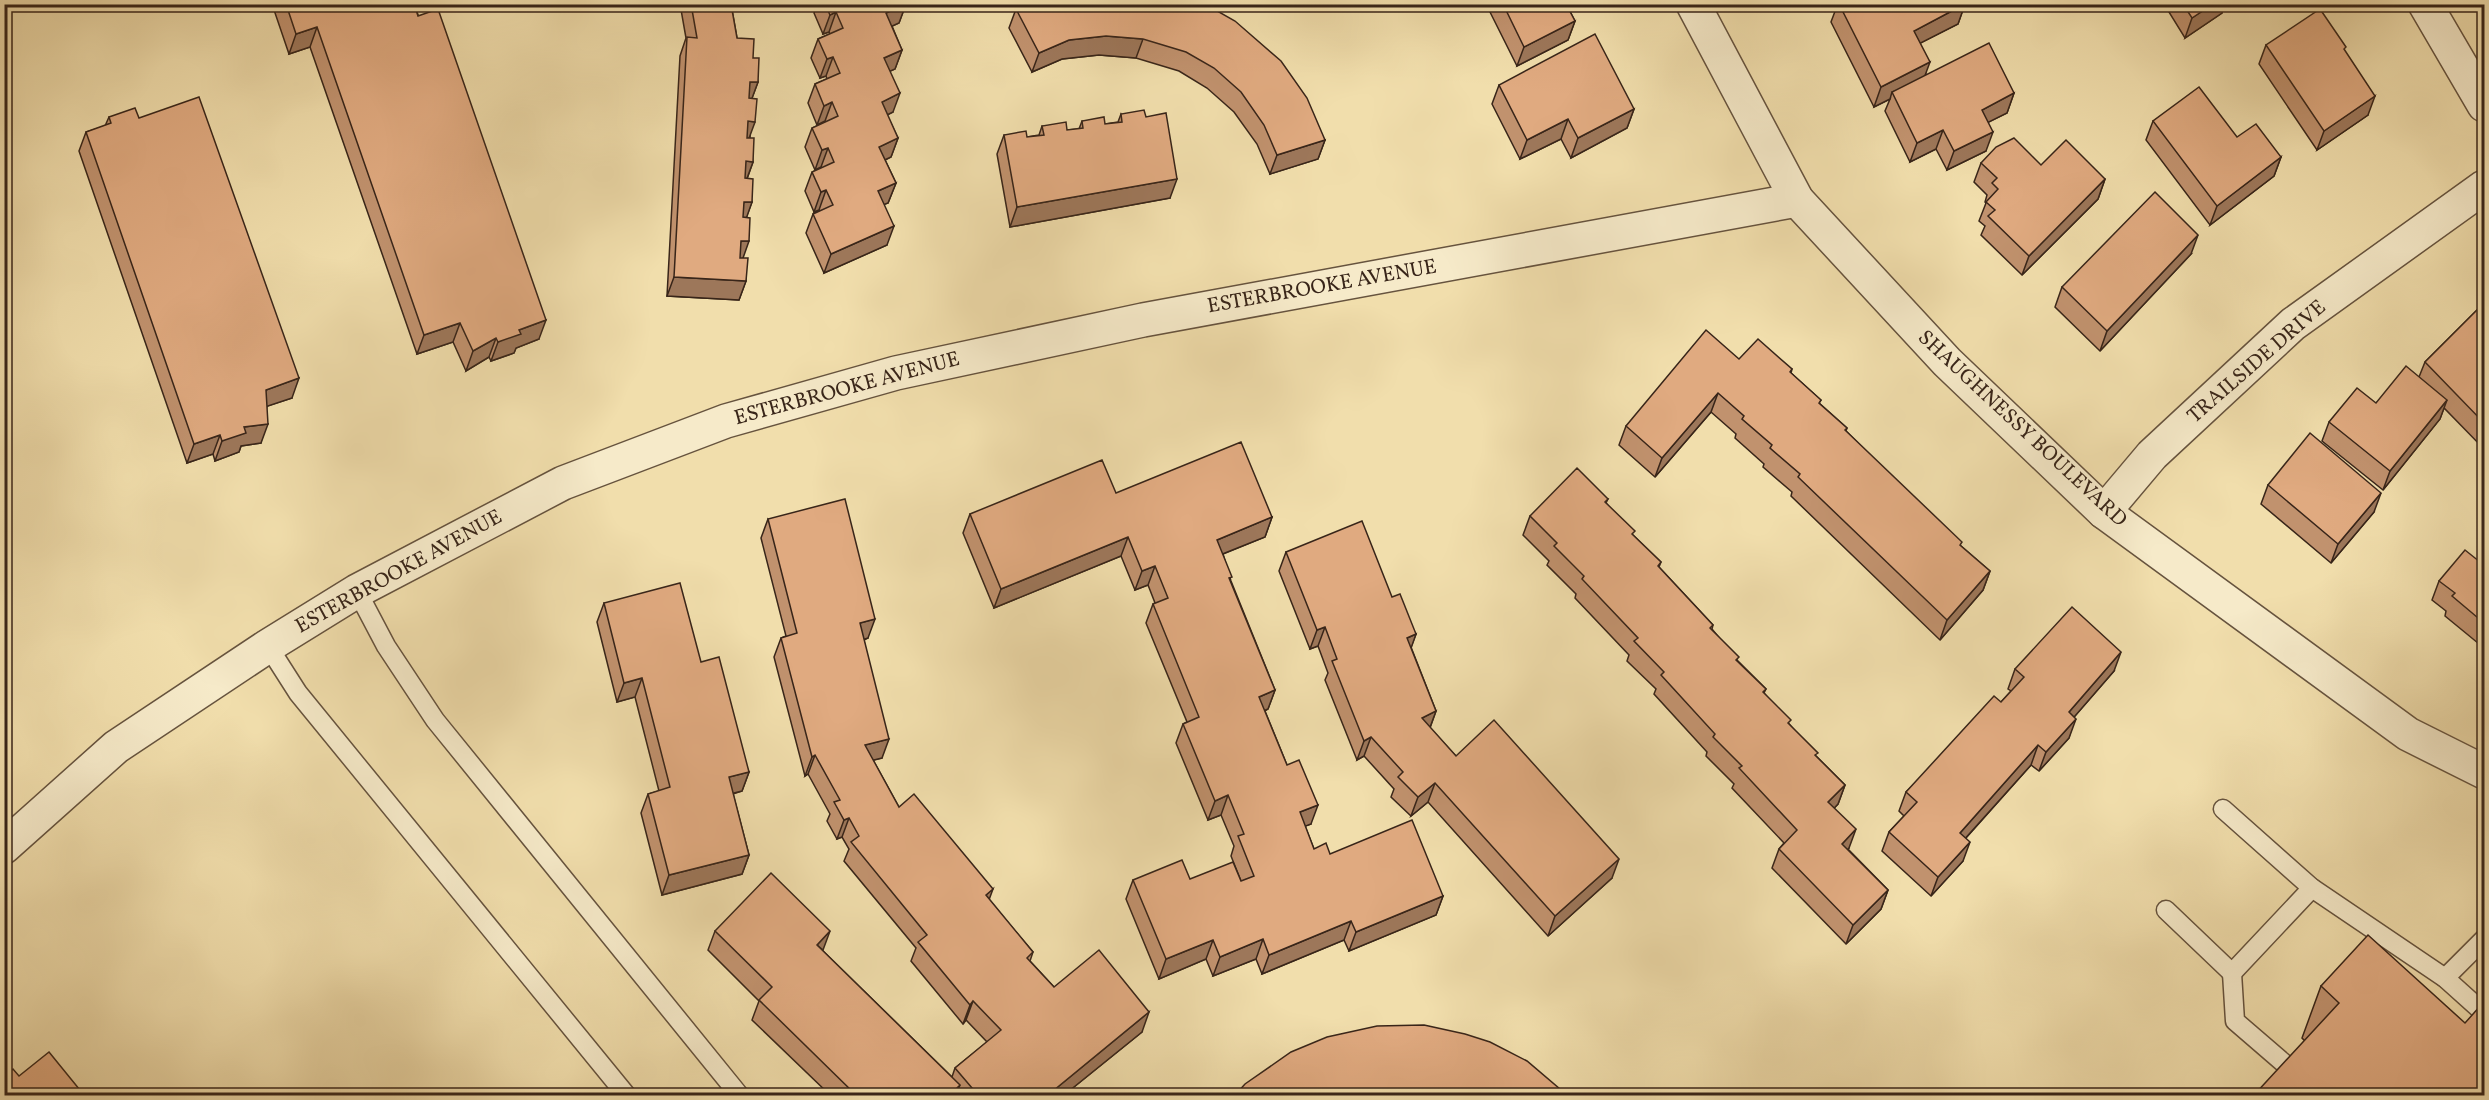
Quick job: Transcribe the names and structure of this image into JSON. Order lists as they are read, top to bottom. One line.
{"streets":{"street":["ESTERBROOKE AVENUE","TRAILSIDE DRIVE","SHAUGHNESSY BOULEVARD"]},"crossings":[["ESTERBROOKE AVENUE","SHAUGHNESSY BOULEVARD"],["TRAILSIDE DRIVE","SHAUGHNESSY BOULEVARD"]]}
